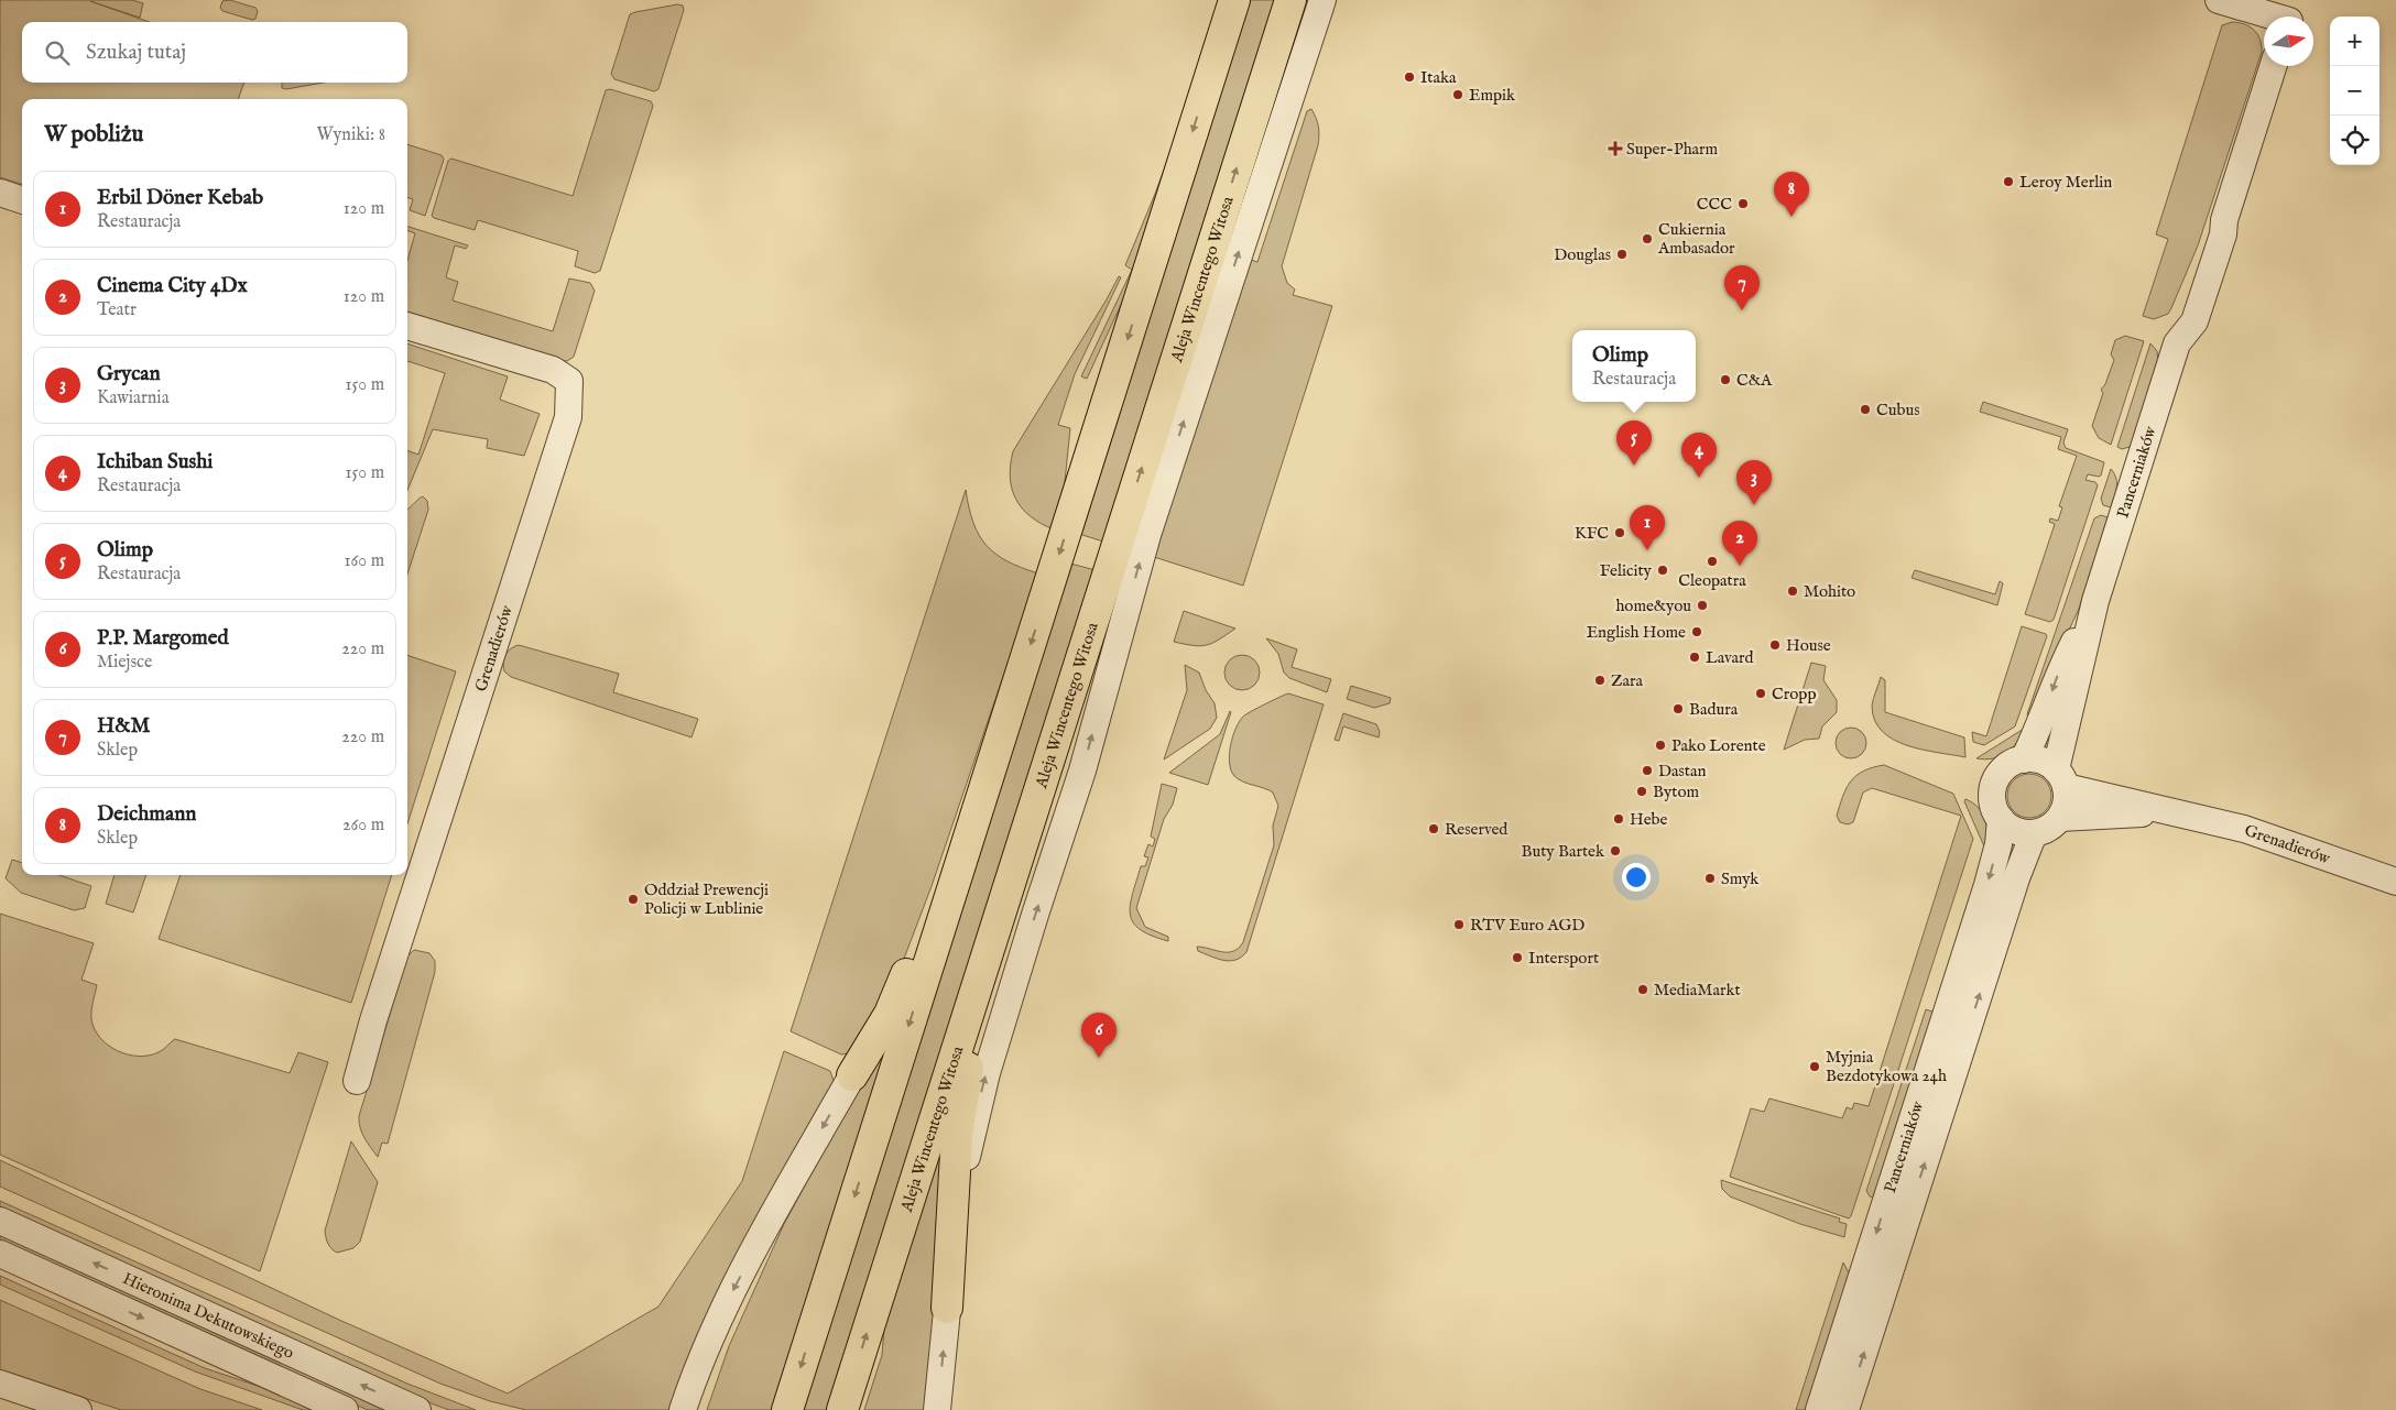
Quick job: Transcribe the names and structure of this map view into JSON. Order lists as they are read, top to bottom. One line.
{"streets":{"main road":["Aleja Wincentego Witosa"],"street":["Pancerniaków","Grenadierów","Hieronima Dekutowskiego"]},"places":{"other":["Itaka","Empik","Leroy Merlin","CCC","Cukiernia Ambasador","Douglas","C&A","Cubus","KFC","Cleopatra","Felicity","Mohito","home&you","English Home","House","Lavard","Zara","Cropp","Badura","Pako Lorente","Dastan","Bytom","Hebe","Reserved","Buty Bartek","Smyk","Oddział Prewencji Policji w Lublinie","RTV Euro AGD","Intersport","MediaMarkt","Myjnia Bezdotykowa 24h"],"health":["Super-Pharm"]},"north":"right","page":{"map_buttons":["+","−"],"search":"Szukaj tutaj","heading":["W pobliżu","Wyniki: 8"],"list":[{"mark":"1","name":"Erbil Döner Kebab","note":"Restauracja","value":"120 m"},{"mark":"2","name":"Cinema City 4Dx","note":"Teatr","value":"120 m"},{"mark":"3","name":"Grycan","note":"Kawiarnia","value":"150 m"},{"mark":"4","name":"Ichiban Sushi","note":"Restauracja","value":"150 m"},{"mark":"5","name":"Olimp","note":"Restauracja","value":"160 m"},{"mark":"6","name":"P.P. Margomed","note":"Miejsce","value":"220 m"},{"mark":"7","name":"H&M","note":"Sklep","value":"220 m"},{"mark":"8","name":"Deichmann","note":"Sklep","value":"260 m"}],"pins":["8","7","5","4","3","1","2","6"],"popup":["Olimp","Restauracja"]}}
